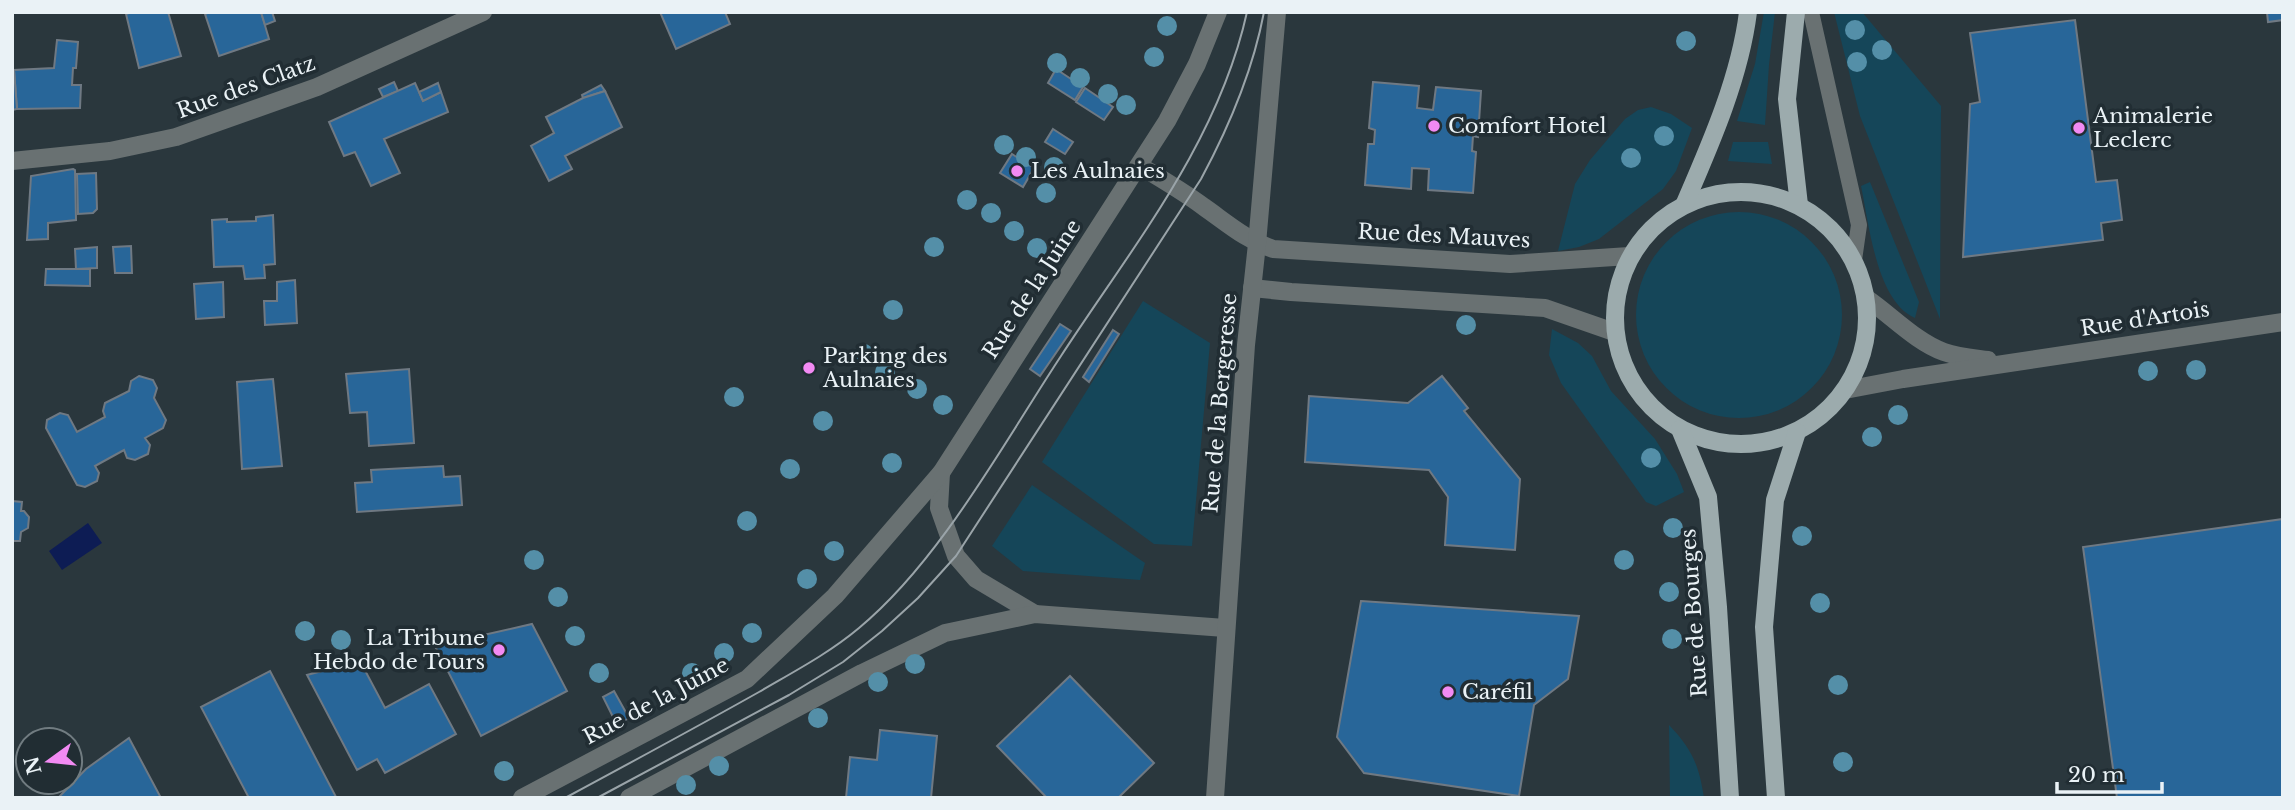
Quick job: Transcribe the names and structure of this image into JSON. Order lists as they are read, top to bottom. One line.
{"streets":{"main road":["Rue de Bourges"],"street":["Rue des Clatz","Rue des Mauves","Rue de la Juine","Rue d'Artois","Rue de la Bergeresse"]},"crossings":[["Rue des Mauves","Rue de la Bergeresse"],["Rue de la Juine","Rue de la Bergeresse"]],"places":["Comfort Hotel","Animalerie Leclerc","Les Aulnaies","Parking des Aulnaies","La Tribune Hebdo de Tours","Caréfil"],"scale_bar":"20 m","north":"left"}
